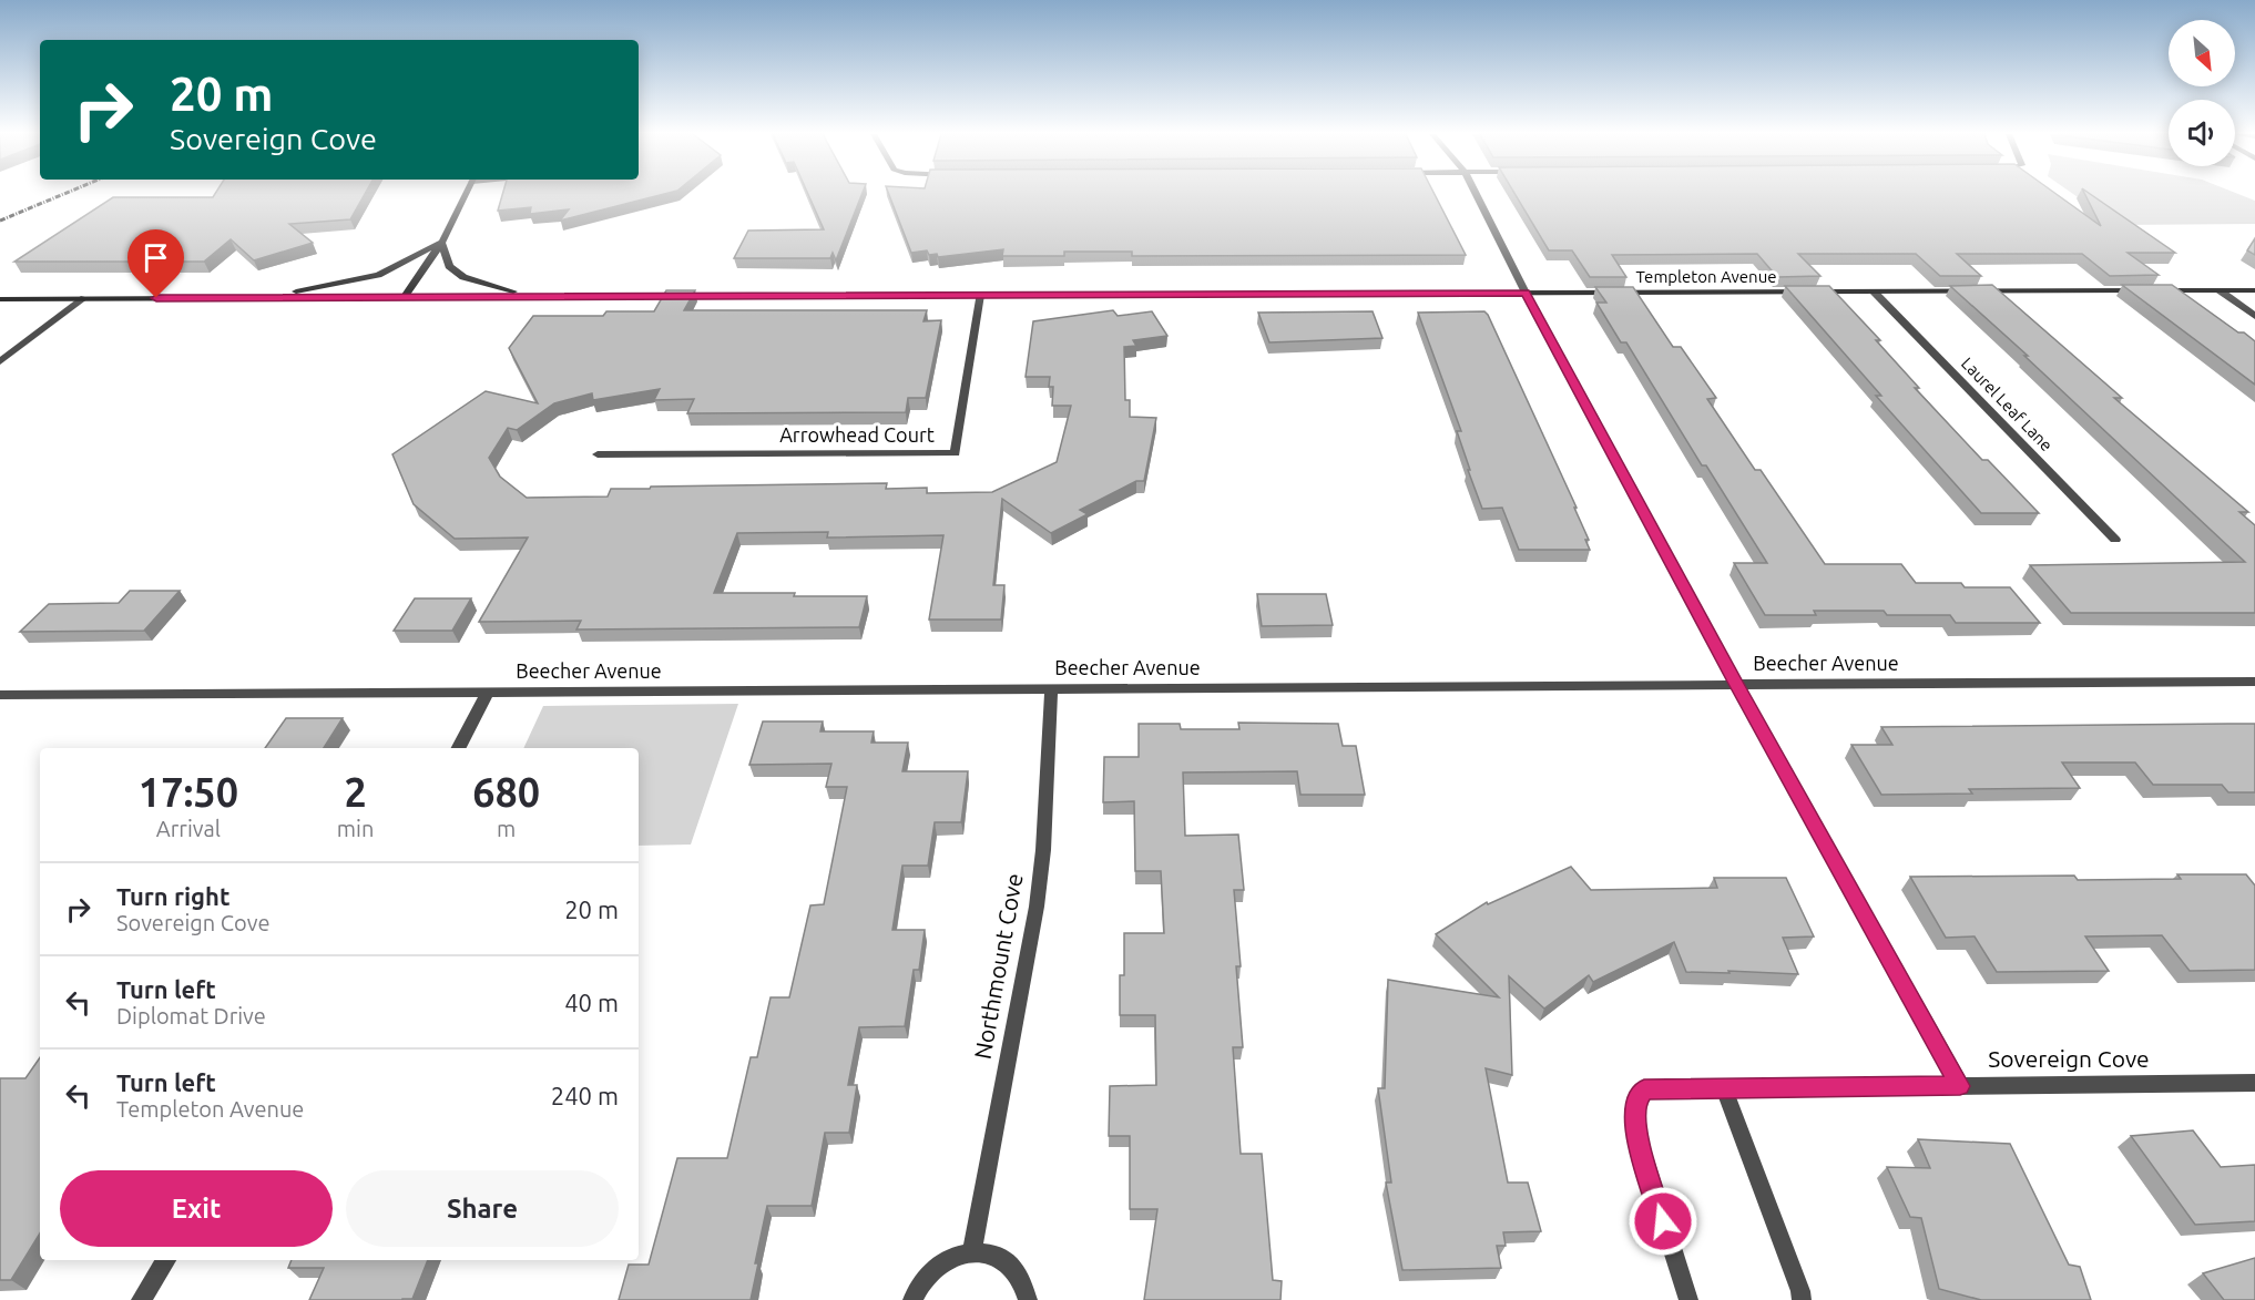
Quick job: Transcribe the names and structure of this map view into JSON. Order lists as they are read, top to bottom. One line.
{"streets":{"street":["Templeton Avenue","Laurel Leaf Lane","Arrowhead Court","Beecher Avenue","Northmount Cove","Sovereign Cove"]},"crossings":[["Templeton Avenue","Laurel Leaf Lane"],["Templeton Avenue","Arrowhead Court"],["Beecher Avenue","Northmount Cove"]],"north":"bottom right","page":{"turn":["20 m","Sovereign Cove"],"eta":["17:50","Arrival","2","min","680","m"],"list":[{"name":"Turn right","note":"Sovereign Cove","value":"20 m"},{"name":"Turn left","note":"Diplomat Drive","value":"40 m"},{"name":"Turn left","note":"Templeton Avenue","value":"240 m"}],"buttons":["Exit","Share"]}}
